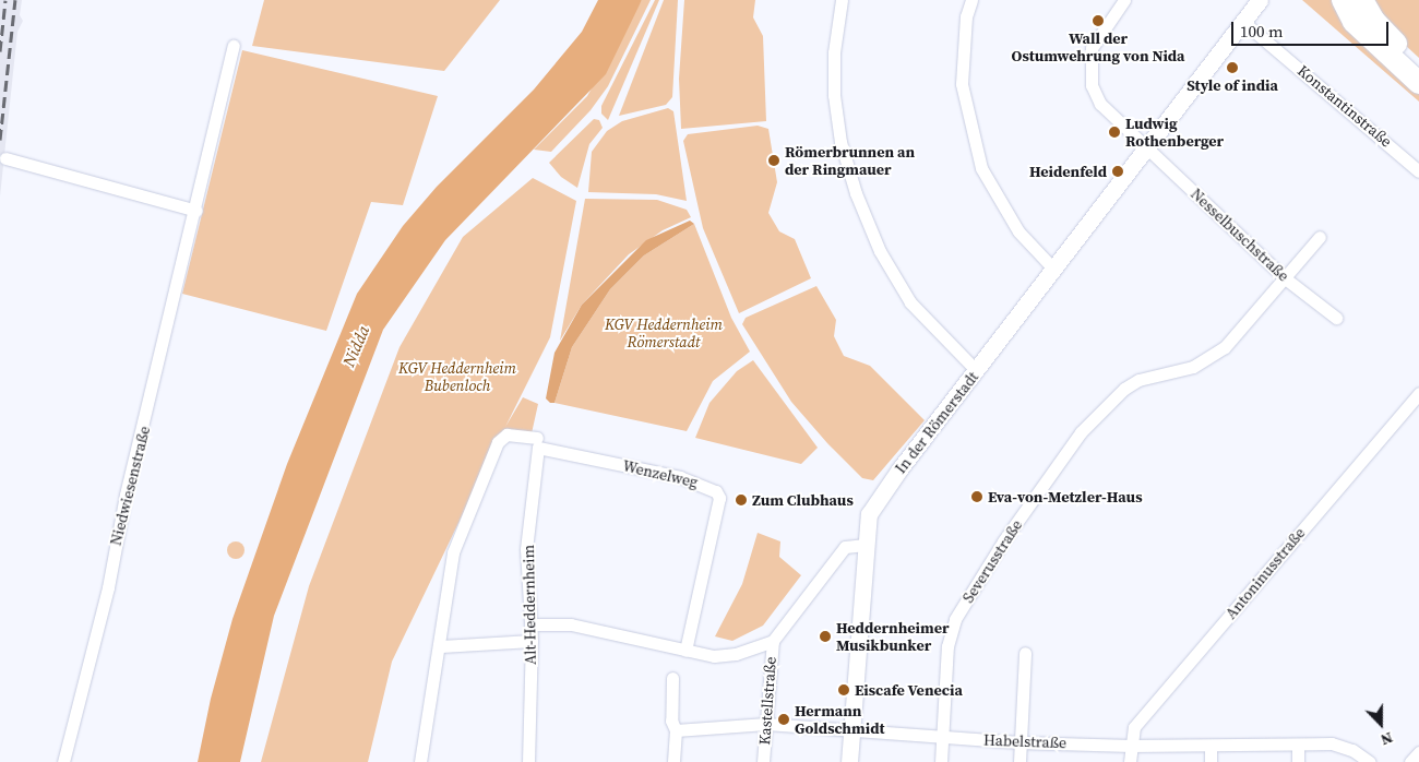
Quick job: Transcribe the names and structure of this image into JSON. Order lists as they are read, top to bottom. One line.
{"streets":{"street":["Konstantinstraße","Nesselbuschstraße","In der Römerstadt","Wenzelweg","Niedwiesenstraße","Severusstraße","Antoninusstraße","Alt-Heddernheim","Kastellstraße","Habelstraße"]},"crossings":[["Konstantinstraße","In der Römerstadt"],["Nesselbuschstraße","In der Römerstadt"],["Nesselbuschstraße","Severusstraße"],["In der Römerstadt","Habelstraße"],["Wenzelweg","Alt-Heddernheim"],["Severusstraße","Habelstraße"],["Antoninusstraße","Habelstraße"],["Kastellstraße","Habelstraße"]],"water":["Nidda"],"parks":["KGV Heddernheim Römerstadt","KGV Heddernheim Bubenloch"],"places":["Wall der Ostumwehrung von Nida","Style of india","Ludwig Rothenberger","Römerbrunnen an der Ringmauer","Heidenfeld","Eva-von-Metzler-Haus","Zum Clubhaus","Heddernheimer Musikbunker","Eiscafe Venecia","Hermann Goldschmidt"],"scale_bar":"100 m","north":"bottom"}
